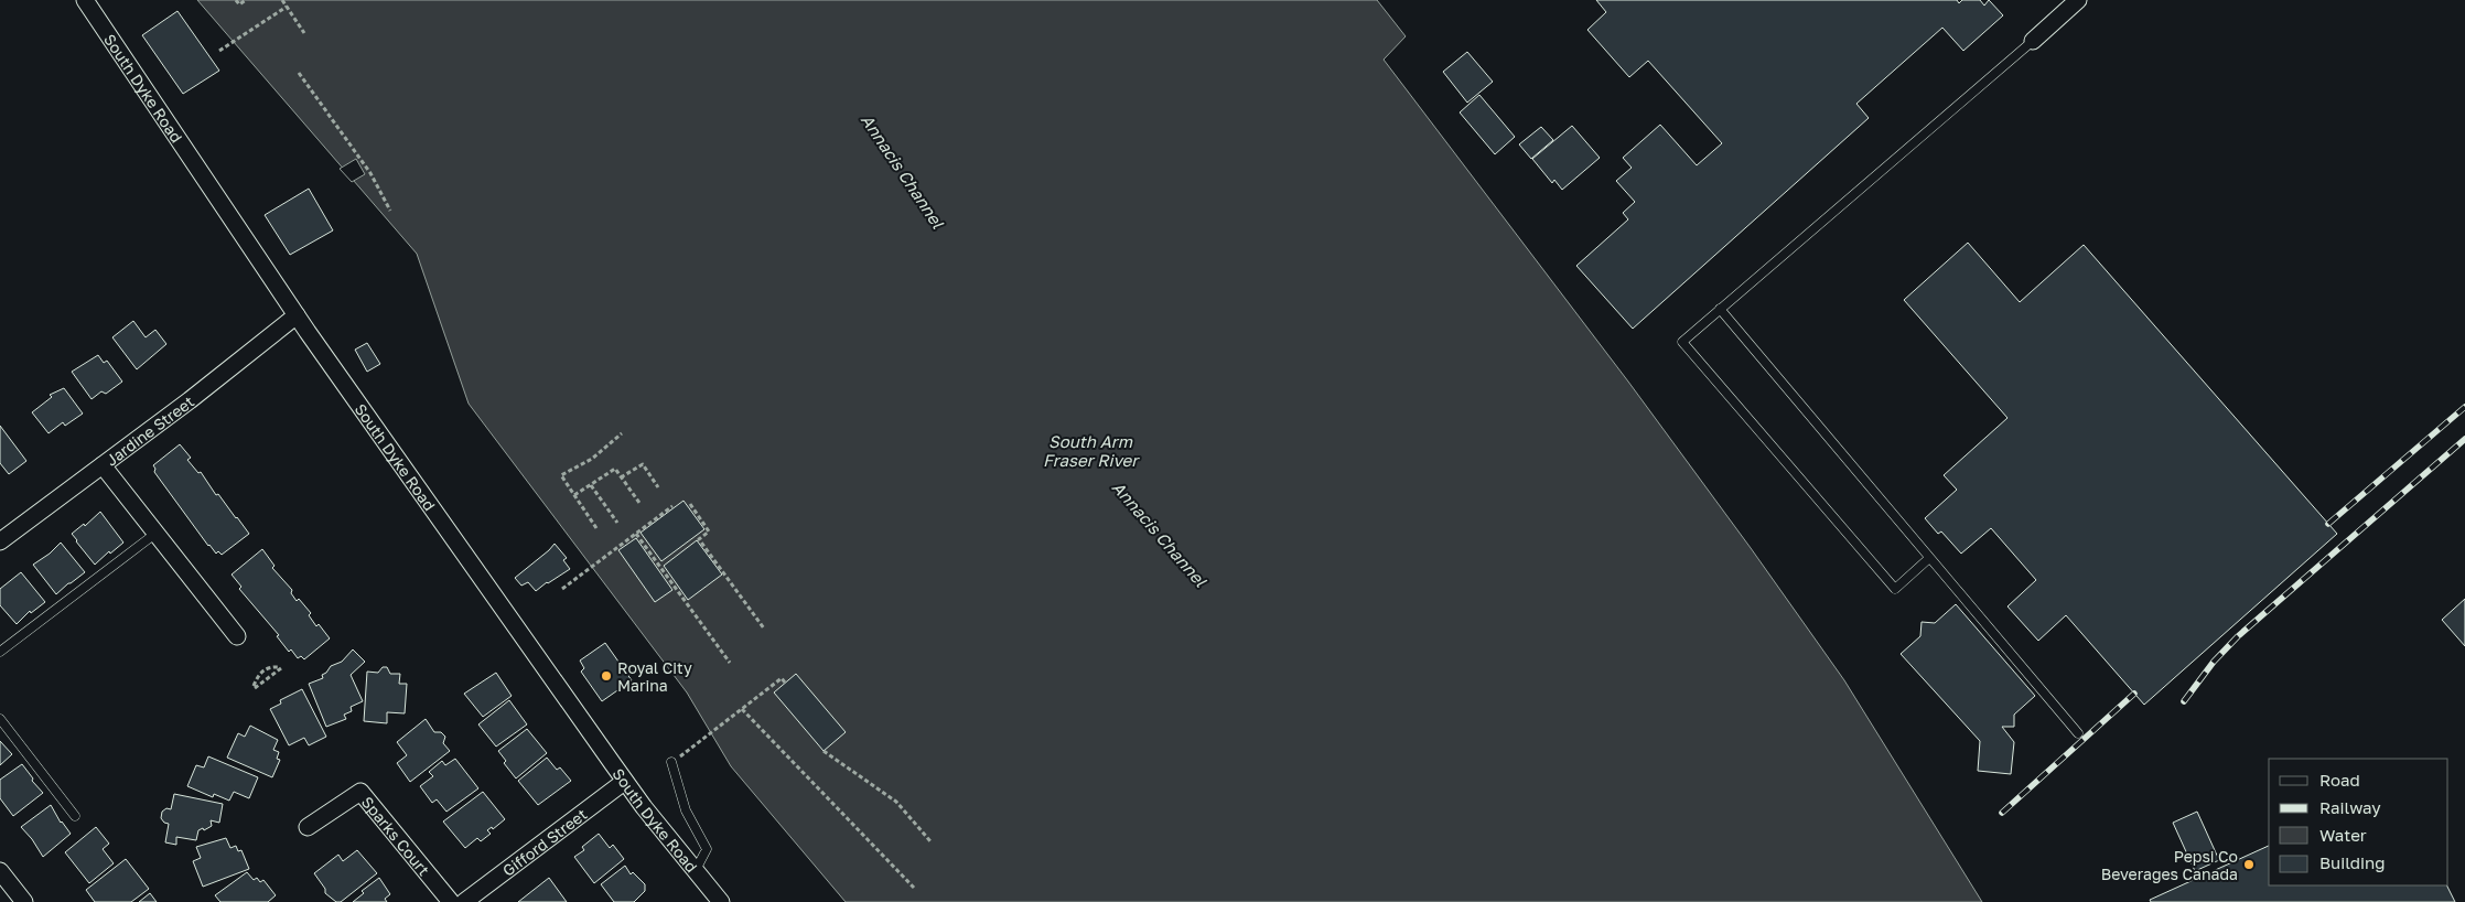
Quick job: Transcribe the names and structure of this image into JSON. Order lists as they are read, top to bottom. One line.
{"streets":{"street":["South Dyke Road","Jardine Street","Sparks Court","Gifford Street"]},"crossings":[["South Dyke Road","Jardine Street"],["South Dyke Road","Gifford Street"]],"water":["Annacis Channel","South Arm Fraser River"],"places":["Royal City Marina","Pepsi Co Beverages Canada"],"legend":["Road","Railway","Water","Building"]}
